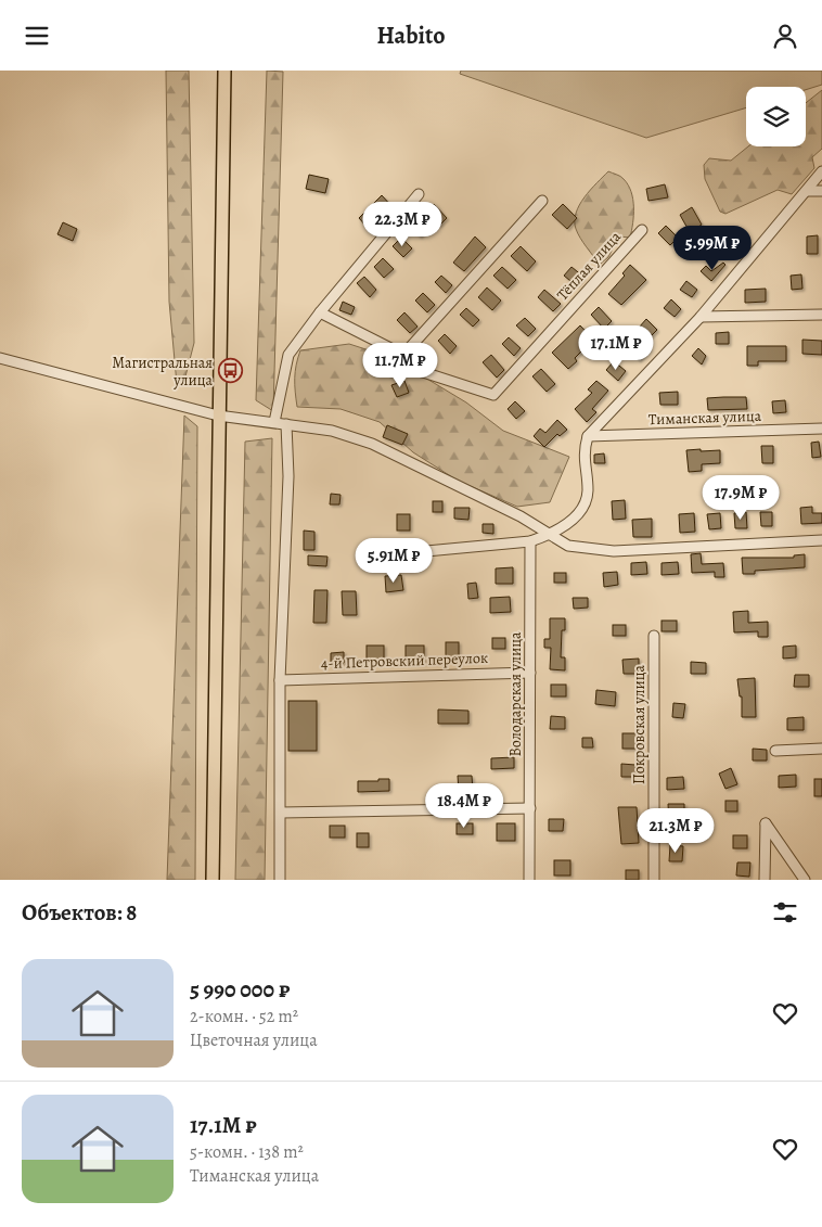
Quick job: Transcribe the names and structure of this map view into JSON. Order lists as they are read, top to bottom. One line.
{"streets":{"street":["Тёплая улица","Тиманская улица","4-й Петровский переулок","Володарская улица","Покровская улица"]},"crossings":[["4-й Петровский переулок","Володарская улица"]],"places":{"bus stop":["Магистральная улица"]},"page":{"header":"Habito","price":["22.3M ₽","5.99M ₽","17.1M ₽","11.7M ₽","17.9M ₽","5.91M ₽","18.4M ₽","21.3M ₽"],"heading":"Объектов: 8","list":[{"name":"5 990 000 ₽","note":"2-комн. · 52 m² · Цветочная улица"},{"name":"17.1M ₽","note":"5-комн. · 138 m² · Тиманская улица"}]}}
